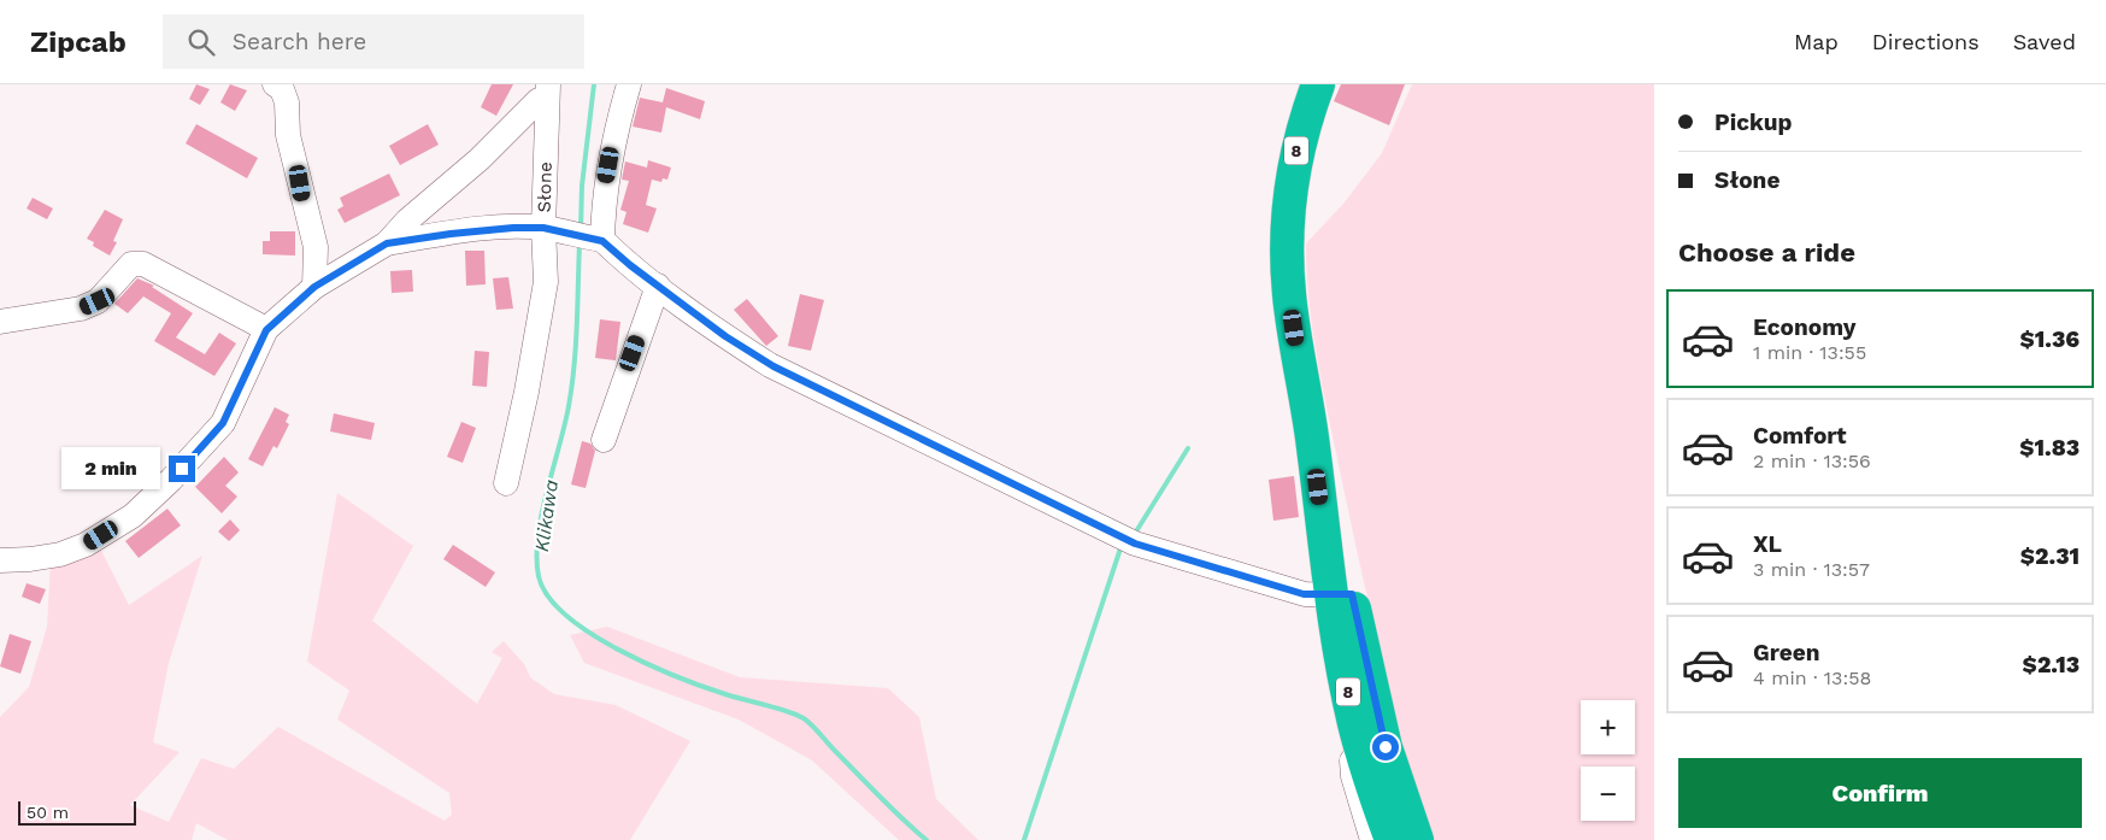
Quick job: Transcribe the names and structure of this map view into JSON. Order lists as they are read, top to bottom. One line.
{"streets":{"highway":["8"],"street":["Słone"]},"water":["Klikawa"],"scale_bar":"50 m","page":{"header":"Zipcab","search":"Search here","nav":["Map","Directions","Saved"],"banner":["Pickup","Słone"],"heading":"Choose a ride","list":[{"name":"Economy","note":"1 min · 13:55","value":"$1.36"},{"name":"Comfort","note":"2 min · 13:56","value":"$1.83"},{"name":"XL","note":"3 min · 13:57","value":"$2.31"},{"name":"Green","note":"4 min · 13:58","value":"$2.13"}],"bubble":"2 min","map_buttons":["+","−"],"buttons":"Confirm","scale":"50 m"}}
